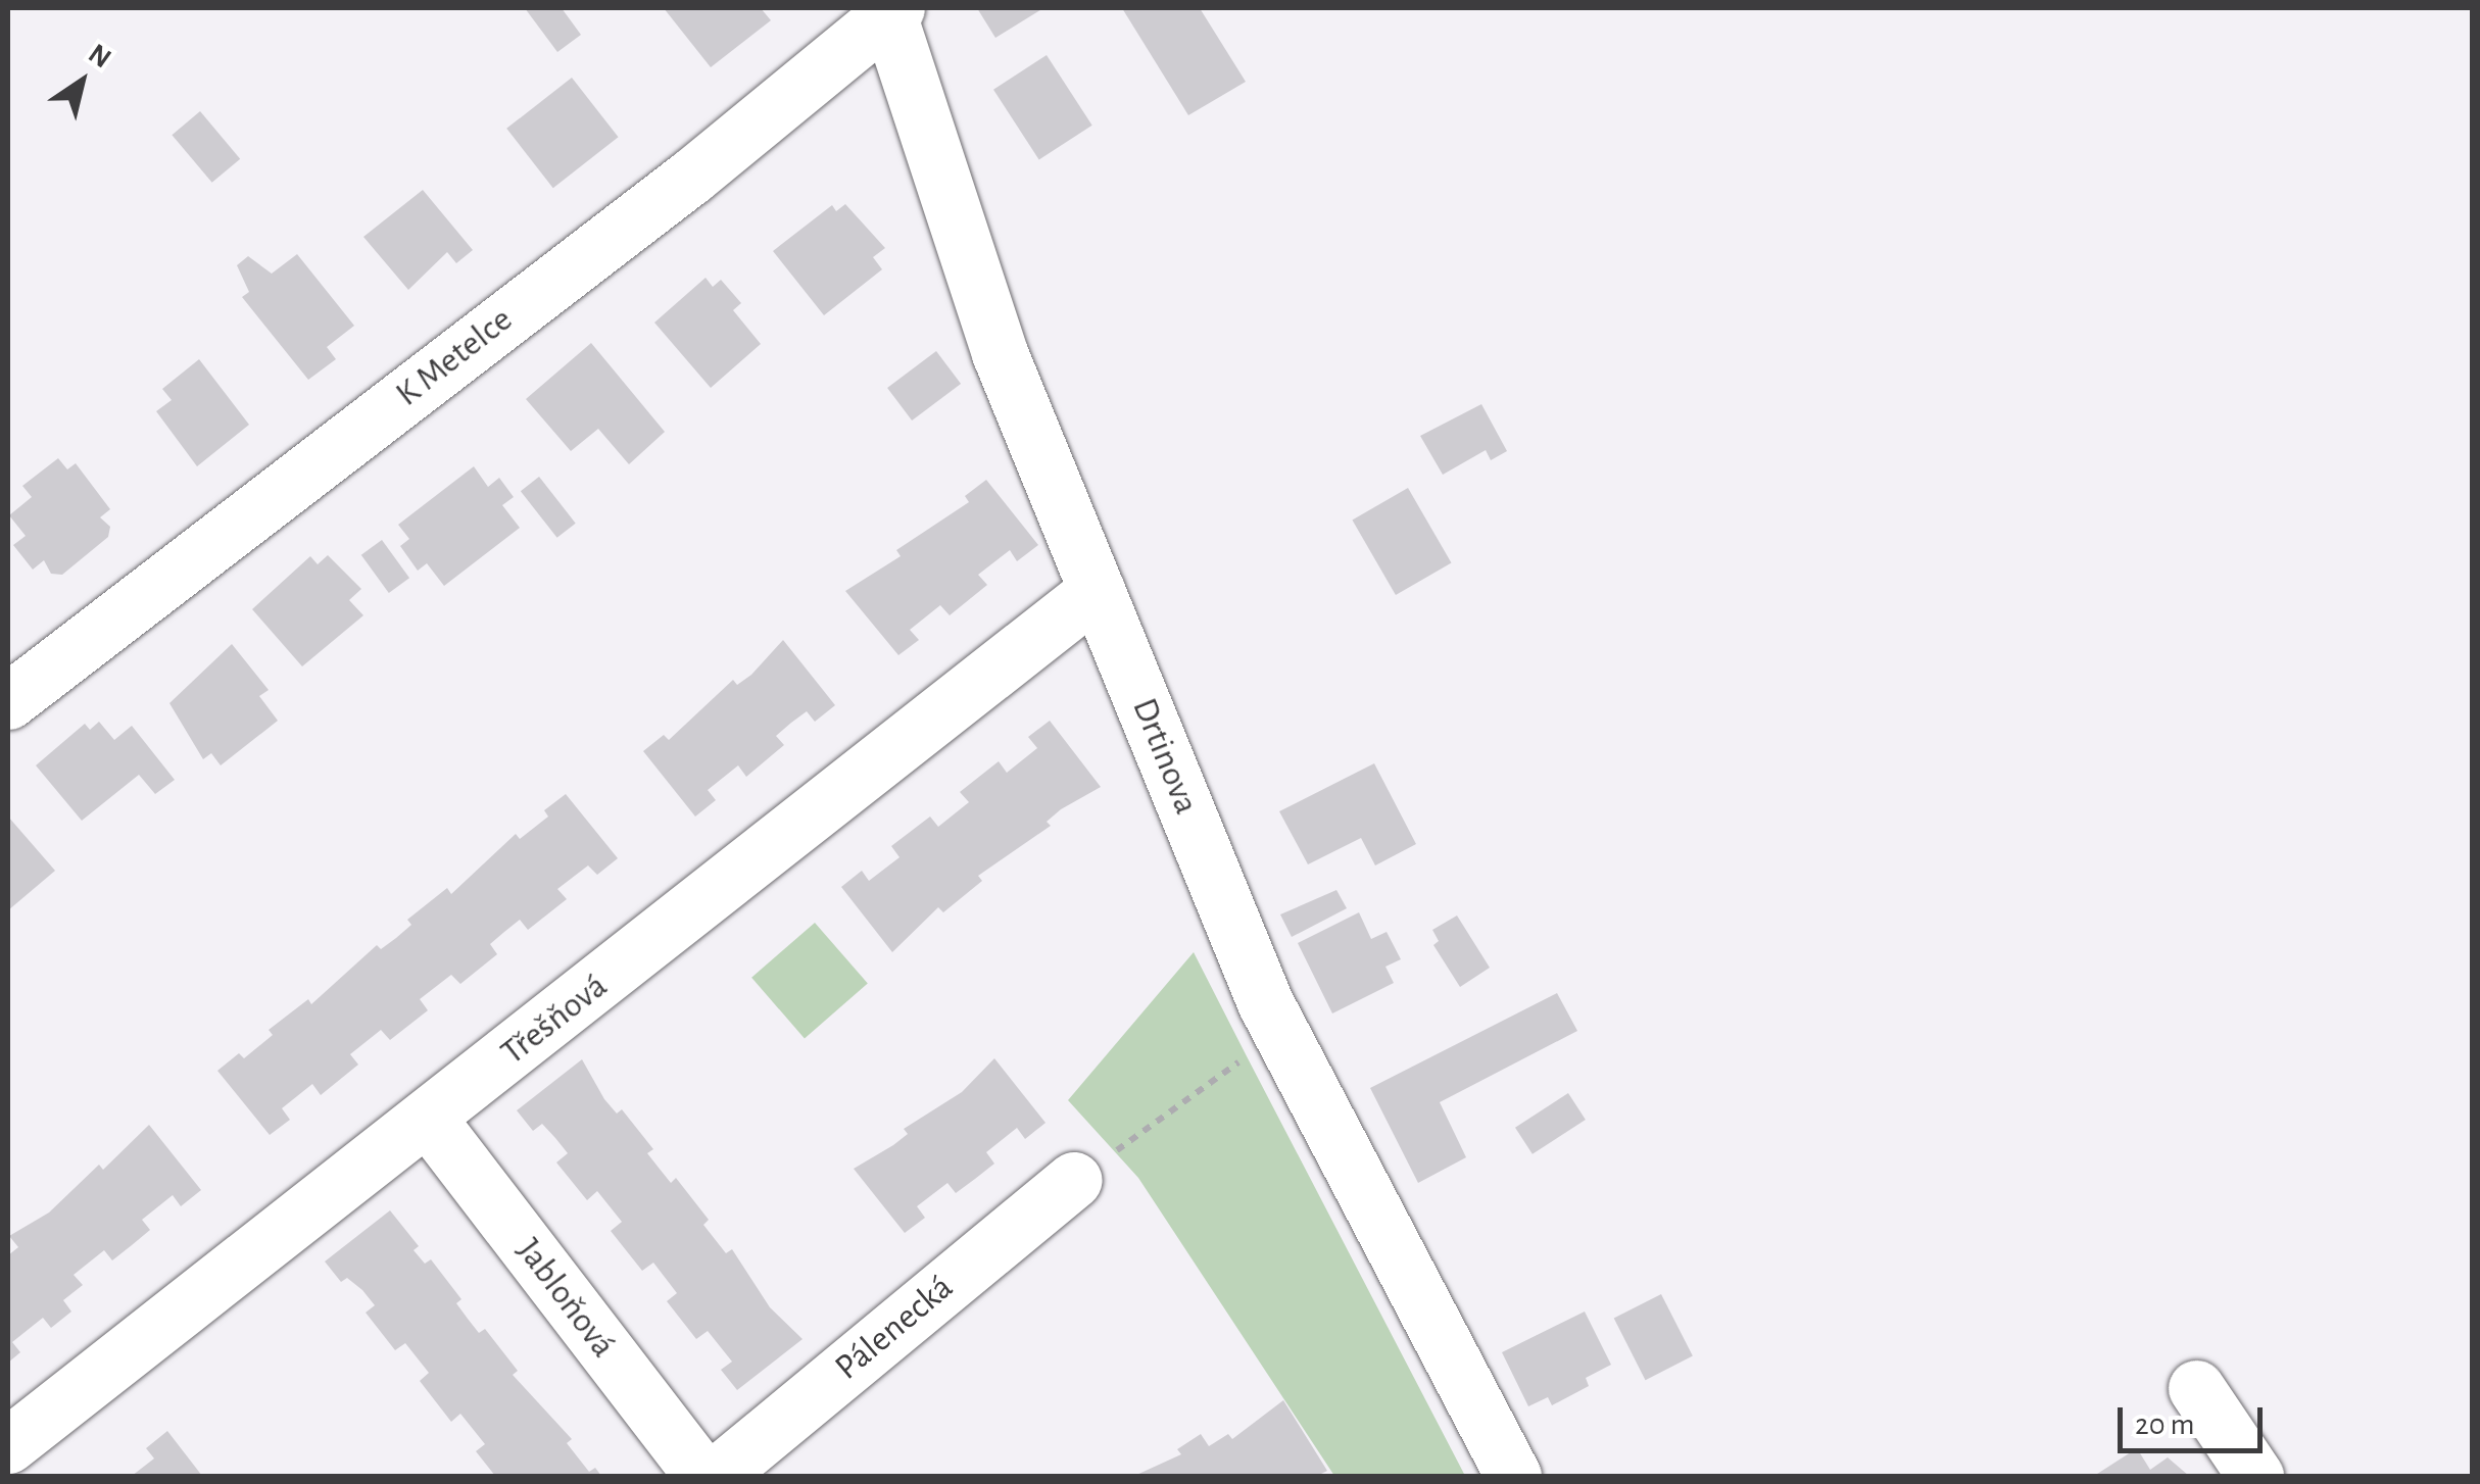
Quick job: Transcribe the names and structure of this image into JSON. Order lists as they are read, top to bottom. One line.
{"streets":{"street":["K Metelce","Drtinova","Třešňová","Jabloňová","Pálenecká"]},"crossings":[["K Metelce","Drtinova"],["Drtinova","Třešňová"],["Třešňová","Jabloňová"]],"scale_bar":"20 m","north":"top right"}
